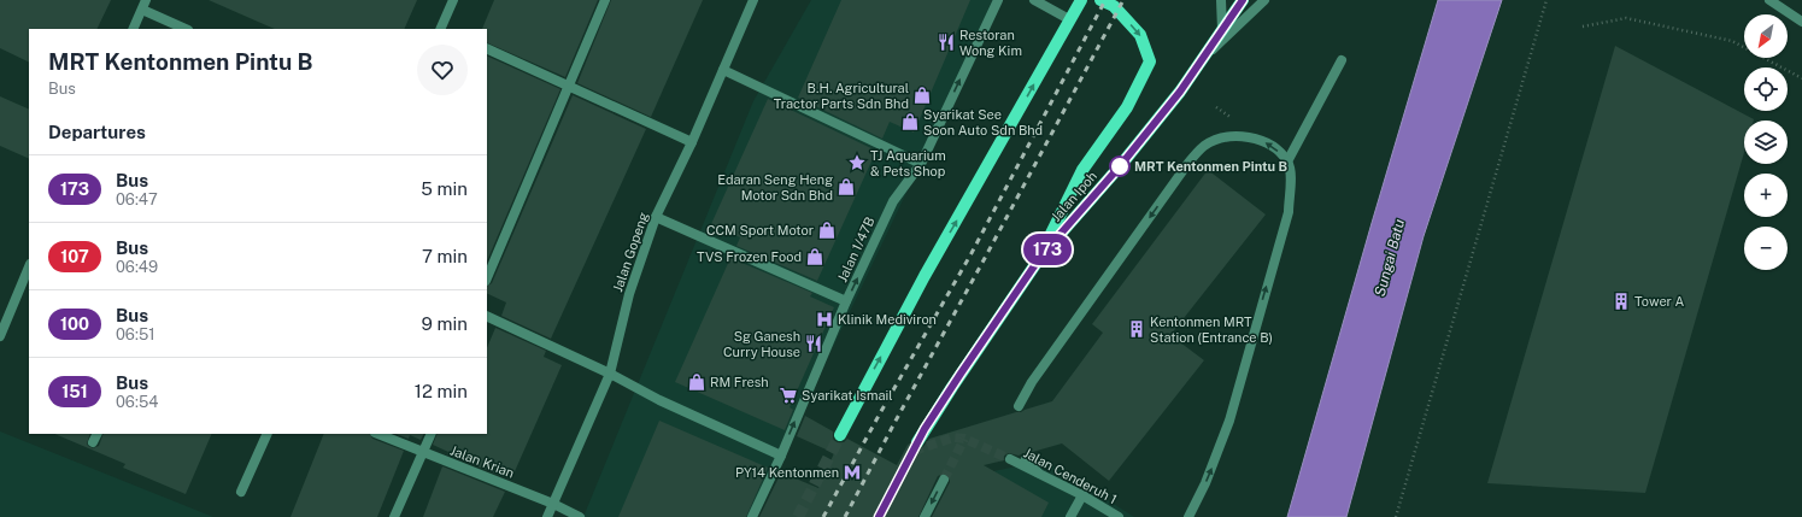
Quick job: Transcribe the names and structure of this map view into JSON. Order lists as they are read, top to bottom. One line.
{"streets":{"main road":["Jalan Ipoh"],"street":["Jalan 1/47B","Jalan Gopeng","Jalan Krian","Jalan Cenderuh 1"]},"crossings":[["Jalan Gopeng","Jalan Krian"]],"one_way":["Jalan 1/47B"],"water":["Sungai Batu"],"places":{"restaurant":["Restoran Wong Kim","Sg Ganesh Curry House"],"shop":["B.H. Agricultural Tractor Parts Sdn Bhd","Syarikat See Soon Auto Sdn Bhd","Edaran Seng Heng Motor Sdn Bhd","CCM Sport Motor","TVS Frozen Food","RM Fresh"],"place":["TJ Aquarium & Pets Shop"],"other":["MRT Kentonmen Pintu B"],"building":["Tower A","Kentonmen MRT Station (Entrance B)"],"hospital":["Klinik Mediviron"],"supermarket":["Syarikat Ismail"],"metro station":["PY14 Kentonmen"]},"lines":["bus line 173"],"north":"bottom left","page":{"on_map":"173","map_buttons":["+","−"],"heading":[["MRT Kentonmen Pintu B","Bus"],"Departures"],"list":[{"mark":"173","name":"Bus","note":"06:47","value":"5 min"},{"mark":"107","name":"Bus","note":"06:49","value":"7 min"},{"mark":"100","name":"Bus","note":"06:51","value":"9 min"},{"mark":"151","name":"Bus","note":"06:54","value":"12 min"}]}}
